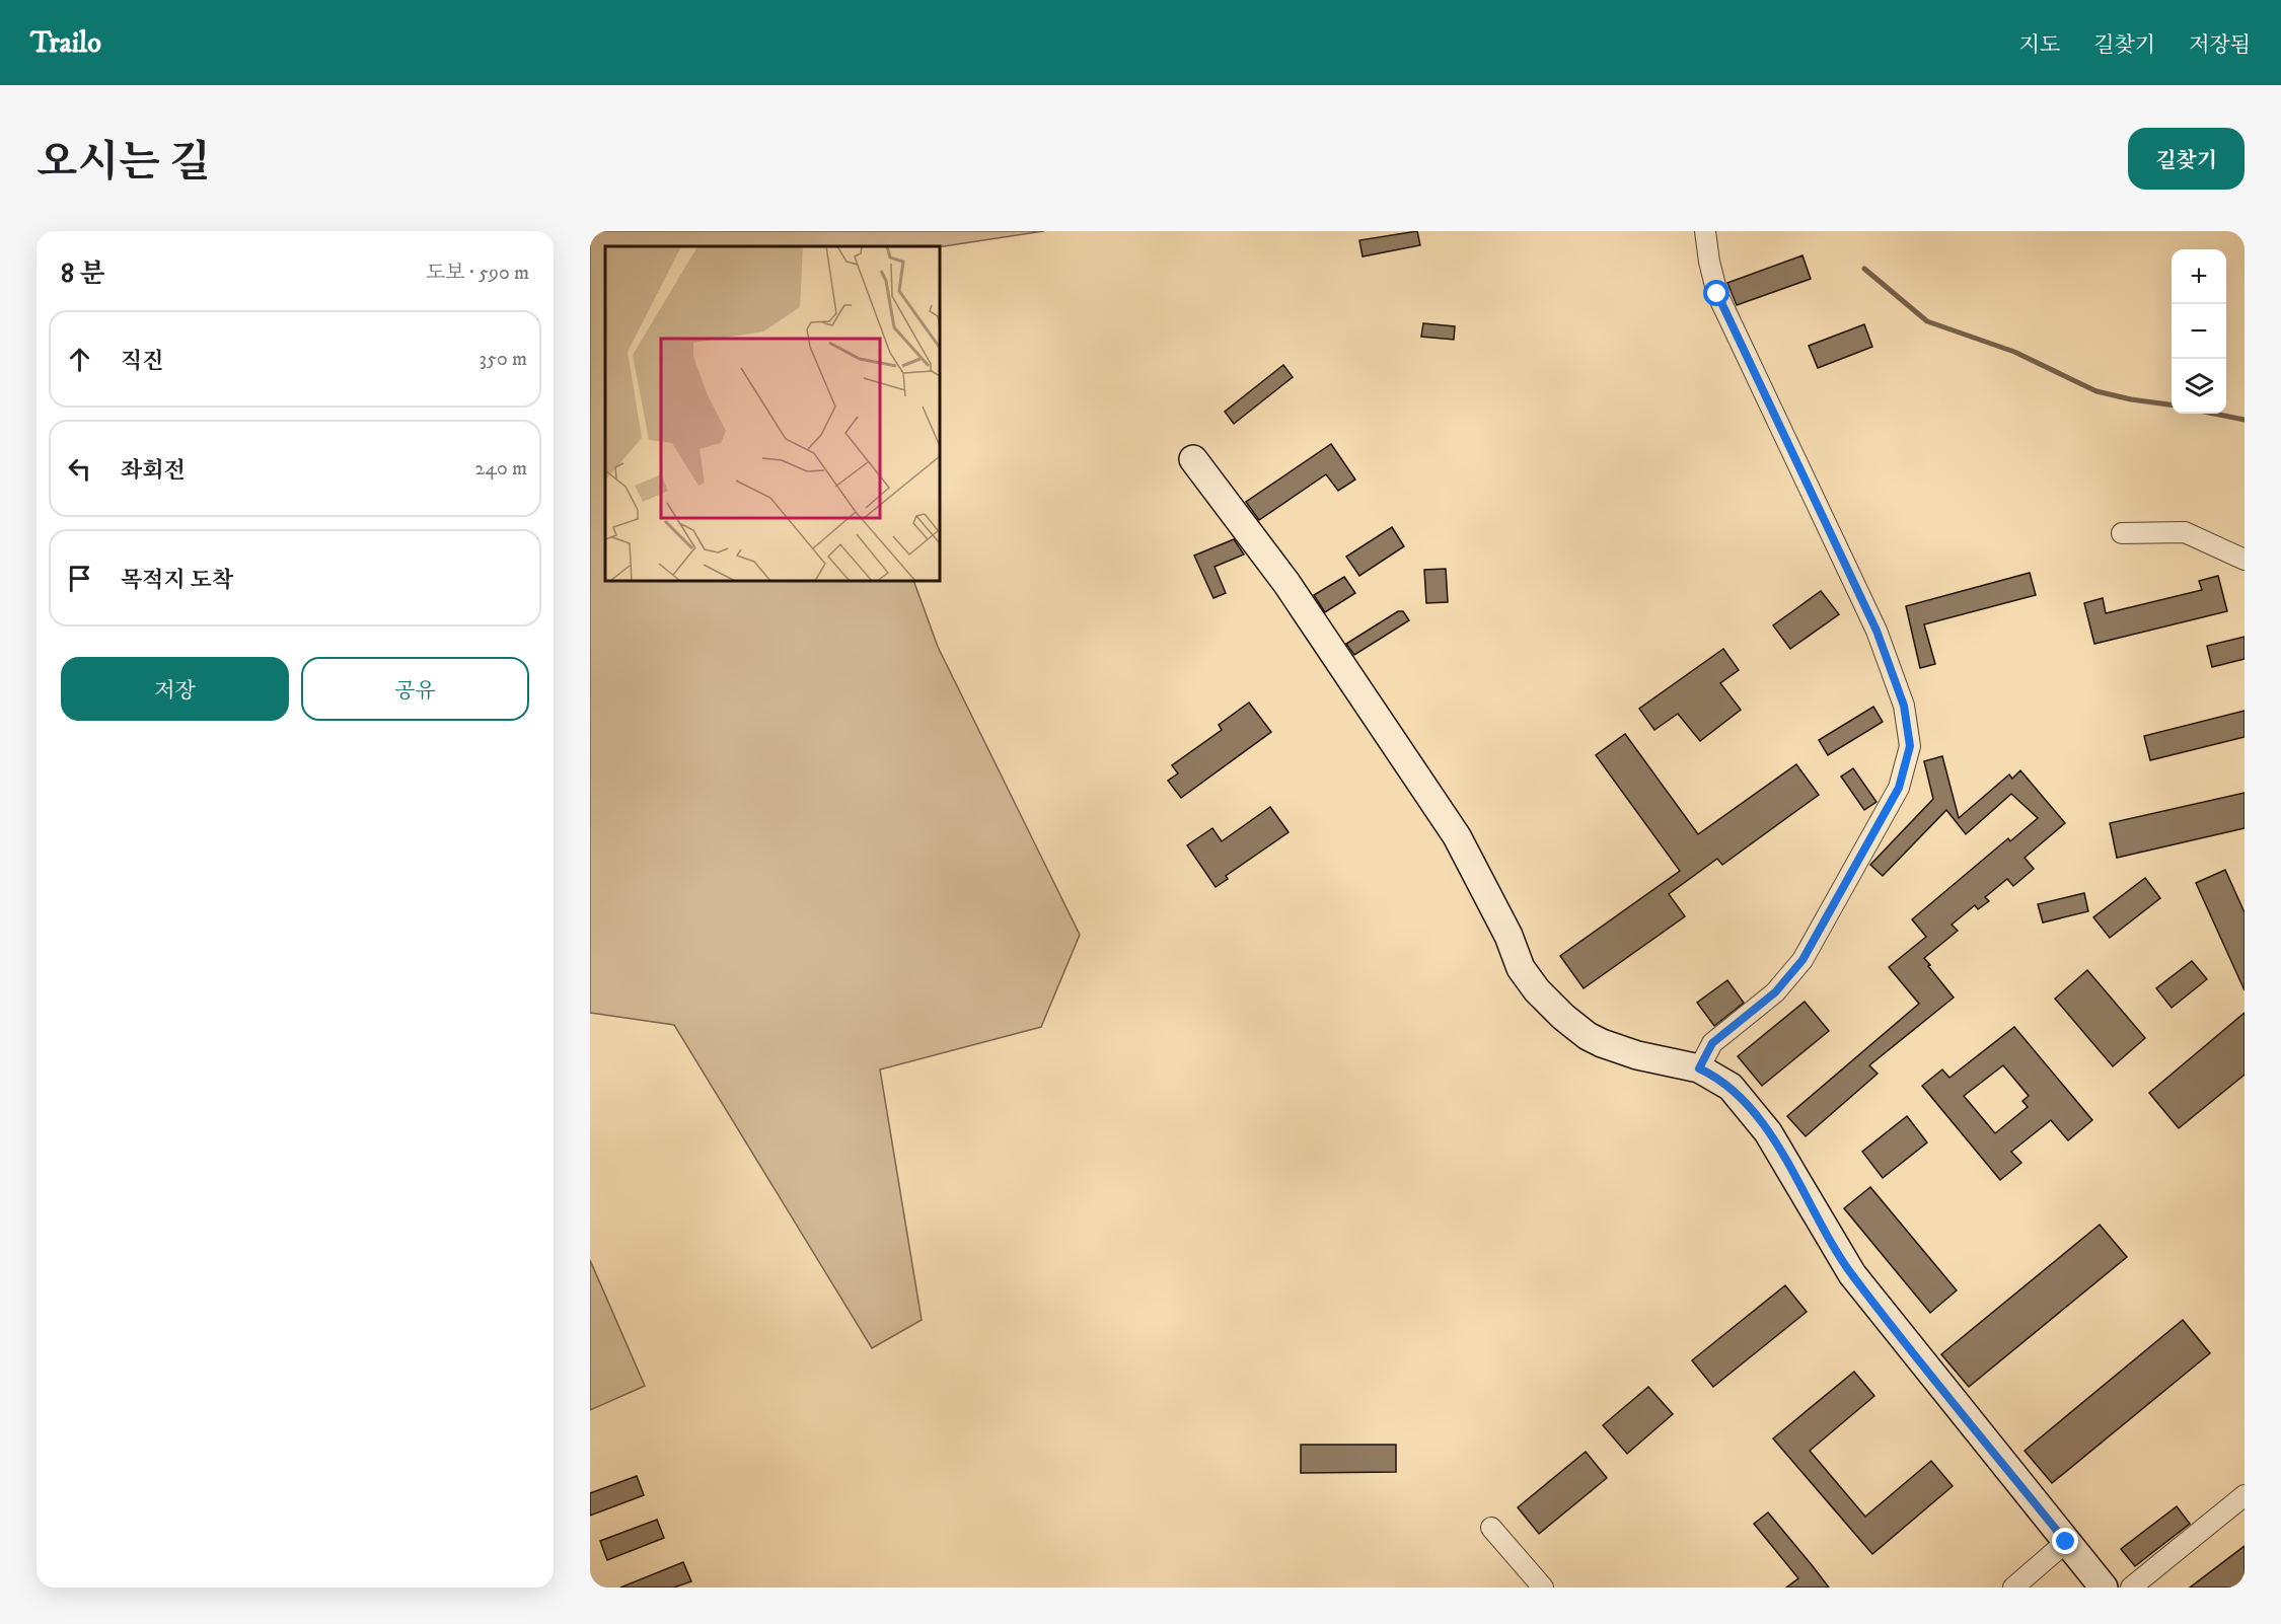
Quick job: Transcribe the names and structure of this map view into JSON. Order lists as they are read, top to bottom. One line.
{"page":{"header":"Trailo","nav":["지도","길찾기","저장됨"],"title":"오시는 길","buttons":["길찾기",["저장","공유"]],"heading":["8 분","도보 · 590 m"],"map_buttons":["+","−"],"list":[["직진","350 m"],["좌회전","240 m"],"목적지 도착"]}}
